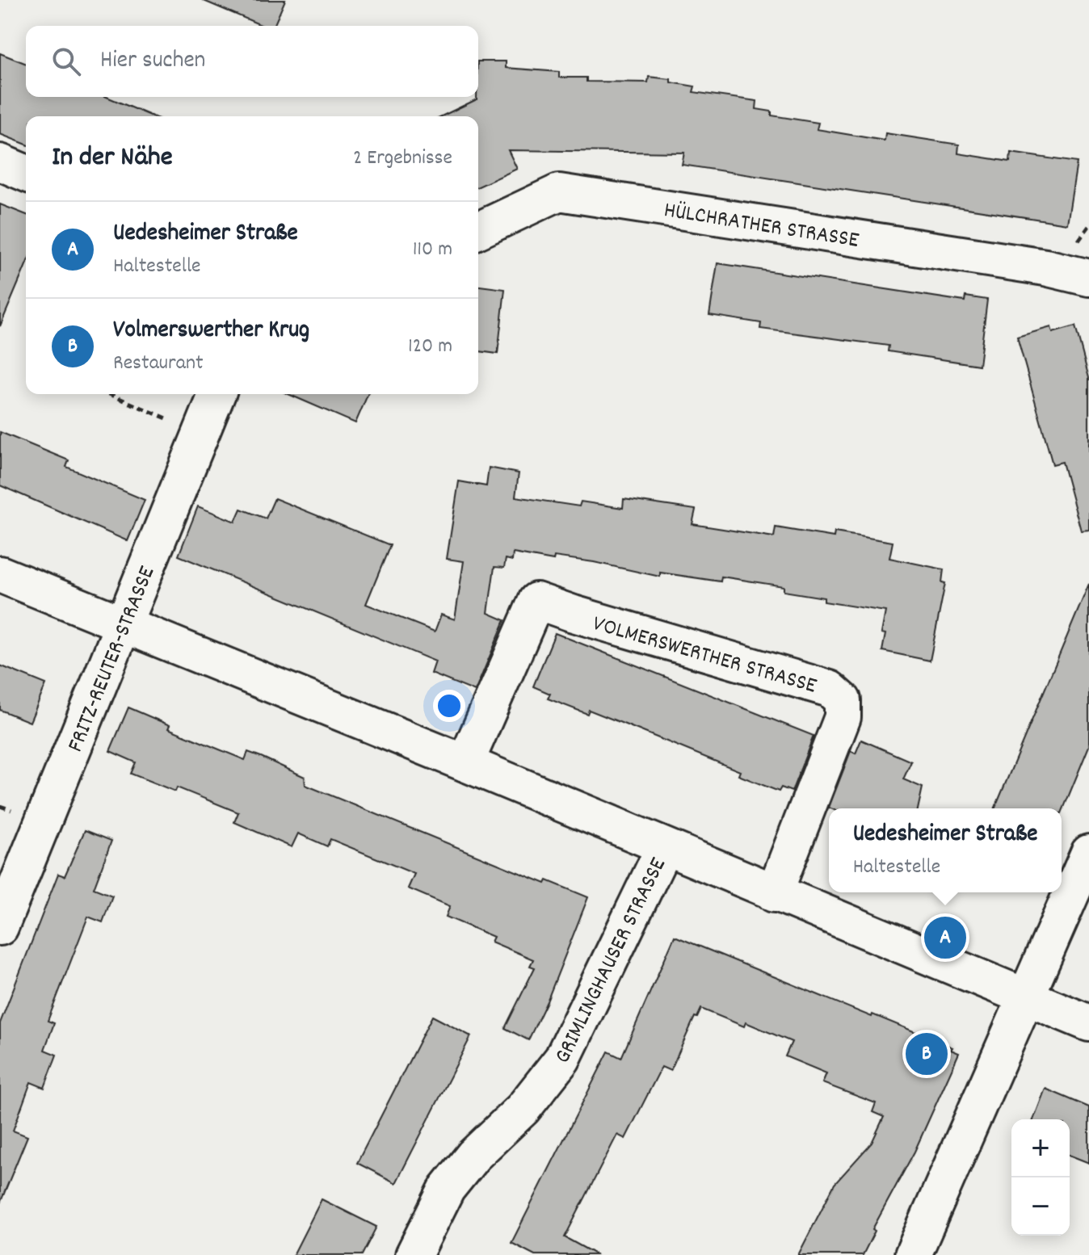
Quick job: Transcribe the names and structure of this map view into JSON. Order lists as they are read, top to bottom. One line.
{"streets":{"street":["HÜLCHRATHER STRASSE","VOLMERSWERTHER STRASSE","FRITZ-REUTER-STRASSE","GRIMLINGHAUSER STRASSE"]},"page":{"search":"Hier suchen","heading":["In der Nähe","2 Ergebnisse"],"list":[{"mark":"A","name":"Uedesheimer Straße","note":"Haltestelle","value":"110 m"},{"mark":"B","name":"Volmerswerther Krug","note":"Restaurant","value":"120 m"}],"popup":["Uedesheimer Straße","Haltestelle"],"pins":["A","B"],"map_buttons":["+","−"]}}
